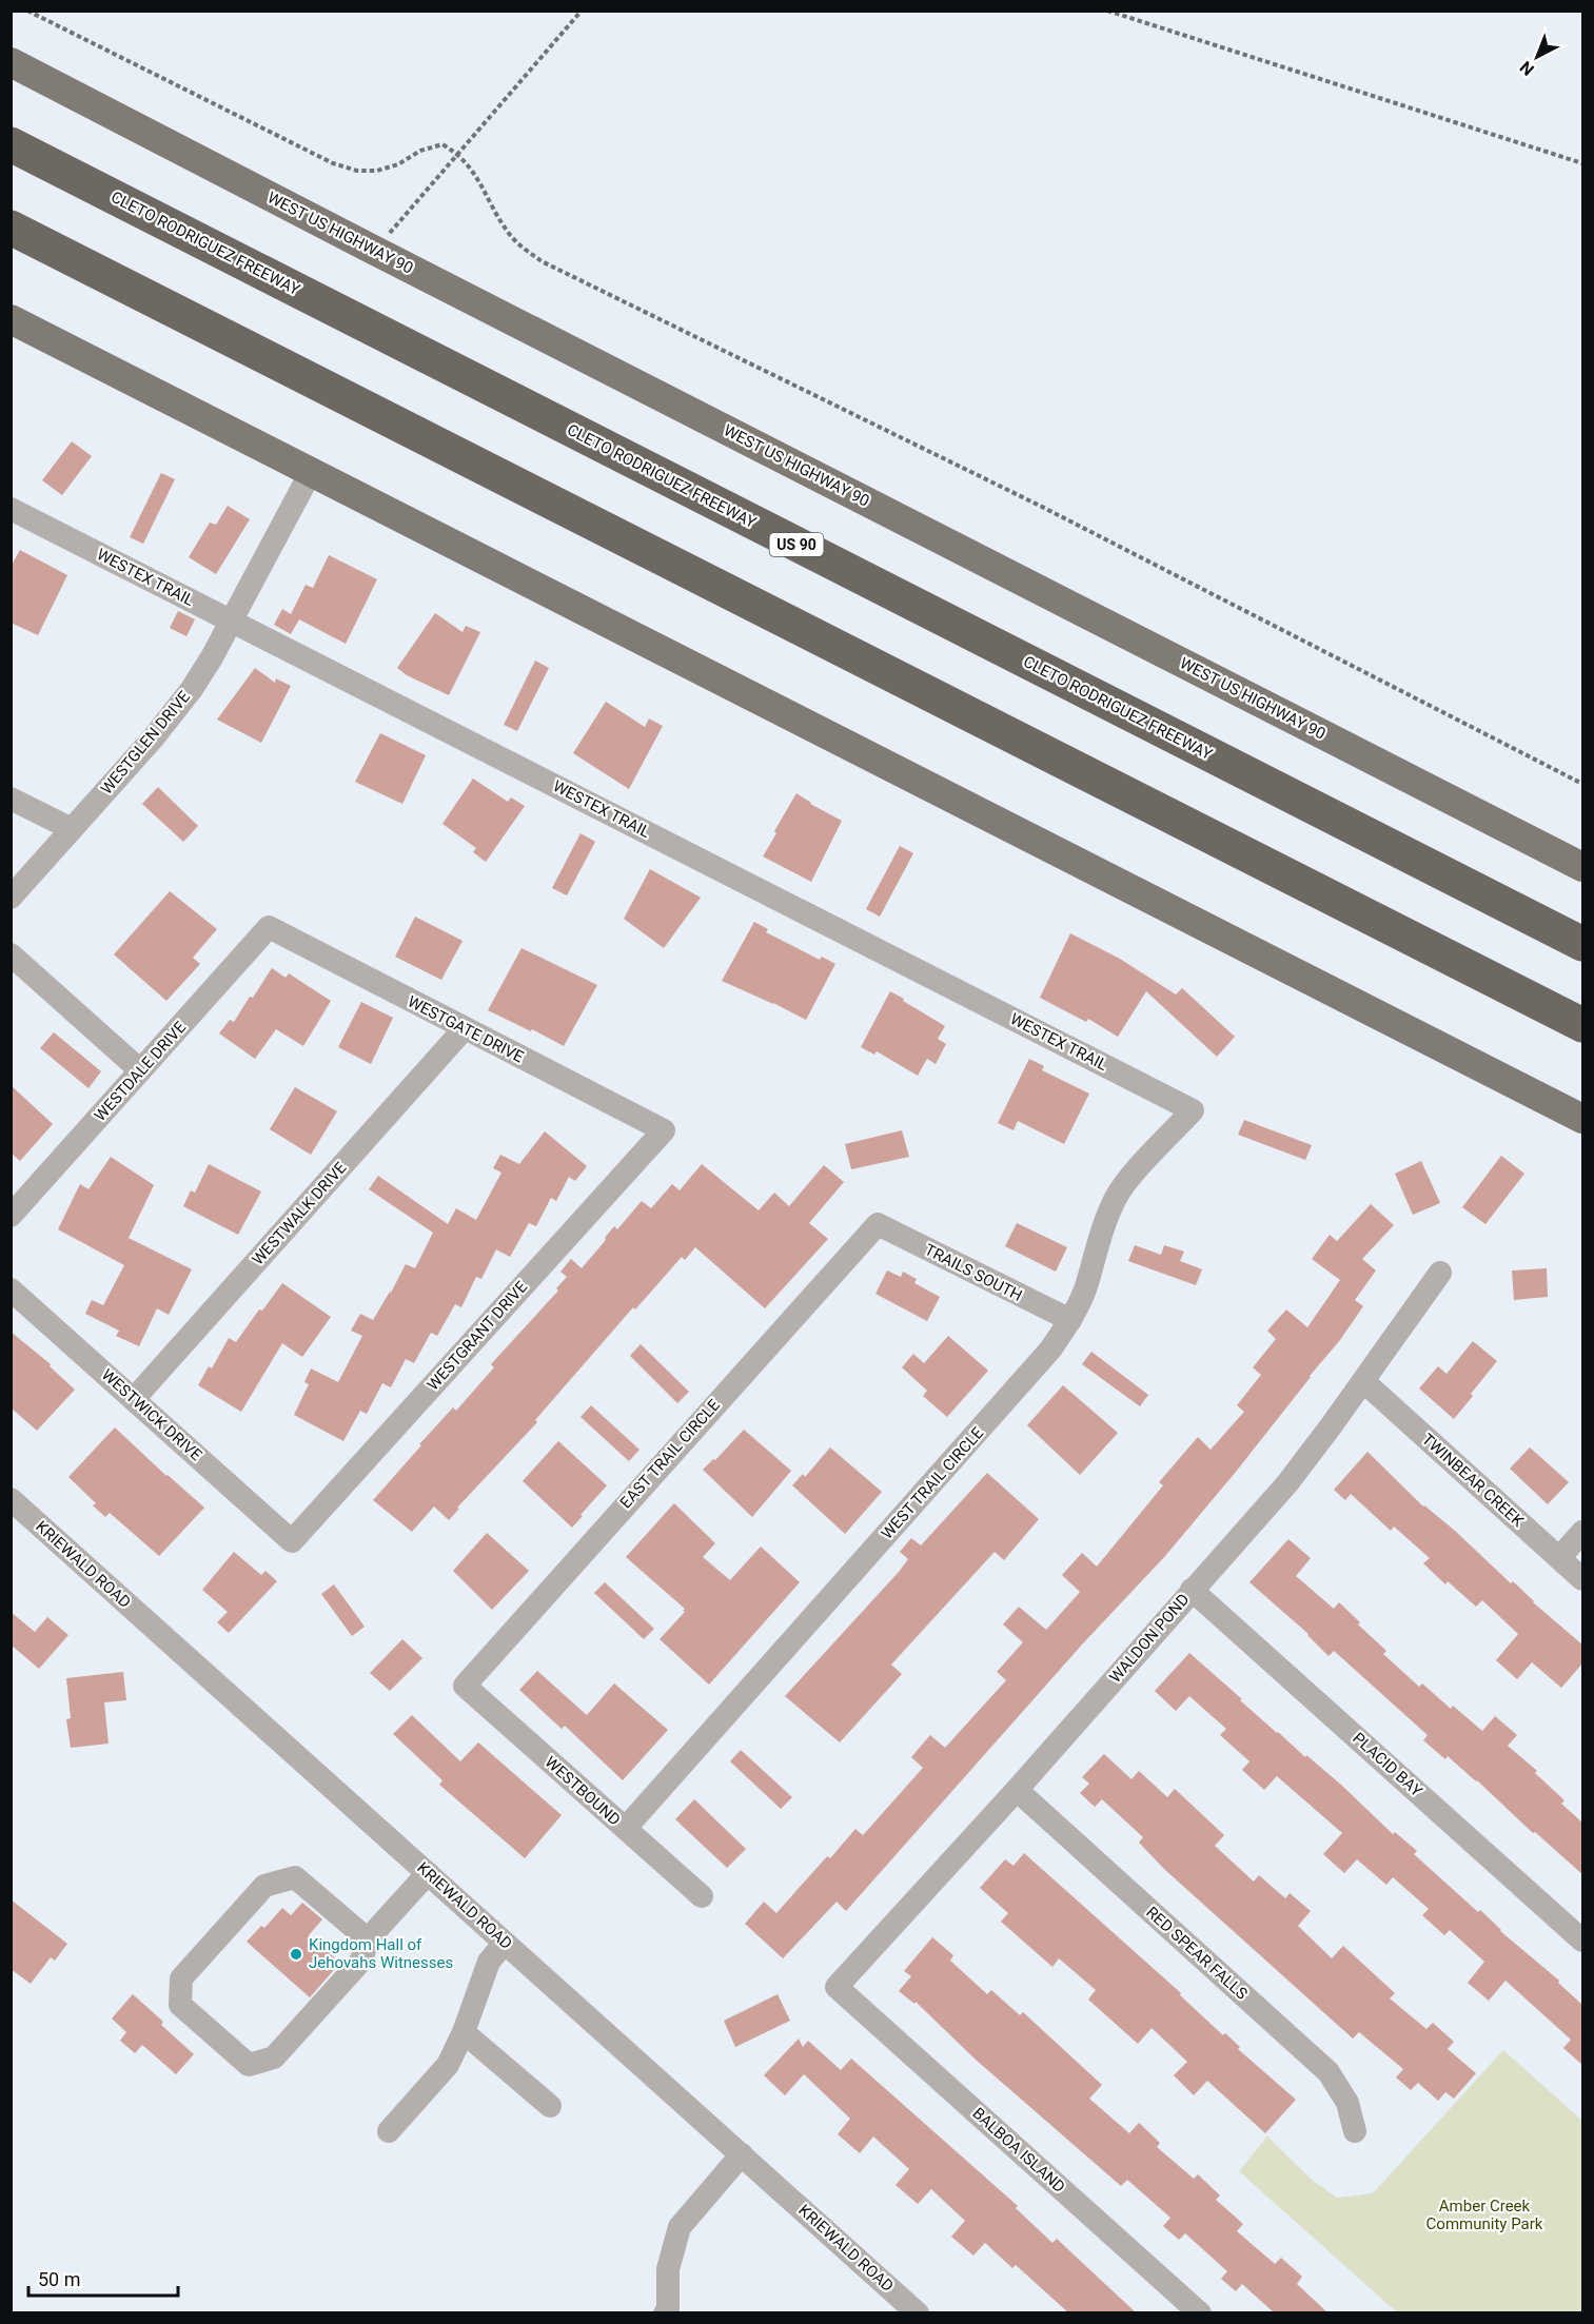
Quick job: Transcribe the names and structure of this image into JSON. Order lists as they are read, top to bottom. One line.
{"streets":{"highway":["CLETO RODRIGUEZ FREEWAY","US 90"],"main road":["WEST US HIGHWAY 90"],"street":["WESTEX TRAIL","WESTGLEN DRIVE","WESTGATE DRIVE","WESTDALE DRIVE","WESTWALK DRIVE","TRAILS SOUTH","WESTGRANT DRIVE","WESTWICK DRIVE","EAST TRAIL CIRCLE","TWINBEAR CREEK","WEST TRAIL CIRCLE","KRIEWALD ROAD","WALDON POND","PLACID BAY","WESTBOUND","RED SPEAR FALLS","BALBOA ISLAND"]},"crossings":[["WESTEX TRAIL","WESTGLEN DRIVE"],["WESTEX TRAIL","WEST TRAIL CIRCLE"],["WESTGATE DRIVE","WESTDALE DRIVE"],["WESTGATE DRIVE","WESTWALK DRIVE"],["WESTGATE DRIVE","WESTGRANT DRIVE"],["WESTWALK DRIVE","WESTWICK DRIVE"],["TRAILS SOUTH","EAST TRAIL CIRCLE"],["TRAILS SOUTH","WEST TRAIL CIRCLE"],["WESTGRANT DRIVE","WESTWICK DRIVE"],["EAST TRAIL CIRCLE","WESTBOUND"],["TWINBEAR CREEK","WALDON POND"],["WEST TRAIL CIRCLE","WESTBOUND"],["WALDON POND","PLACID BAY"],["WALDON POND","RED SPEAR FALLS"],["WALDON POND","BALBOA ISLAND"]],"parks":["Amber Creek Community Park"],"places":["Kingdom Hall of Jehovahs Witnesses"],"scale_bar":"50 m","north":"bottom left"}
